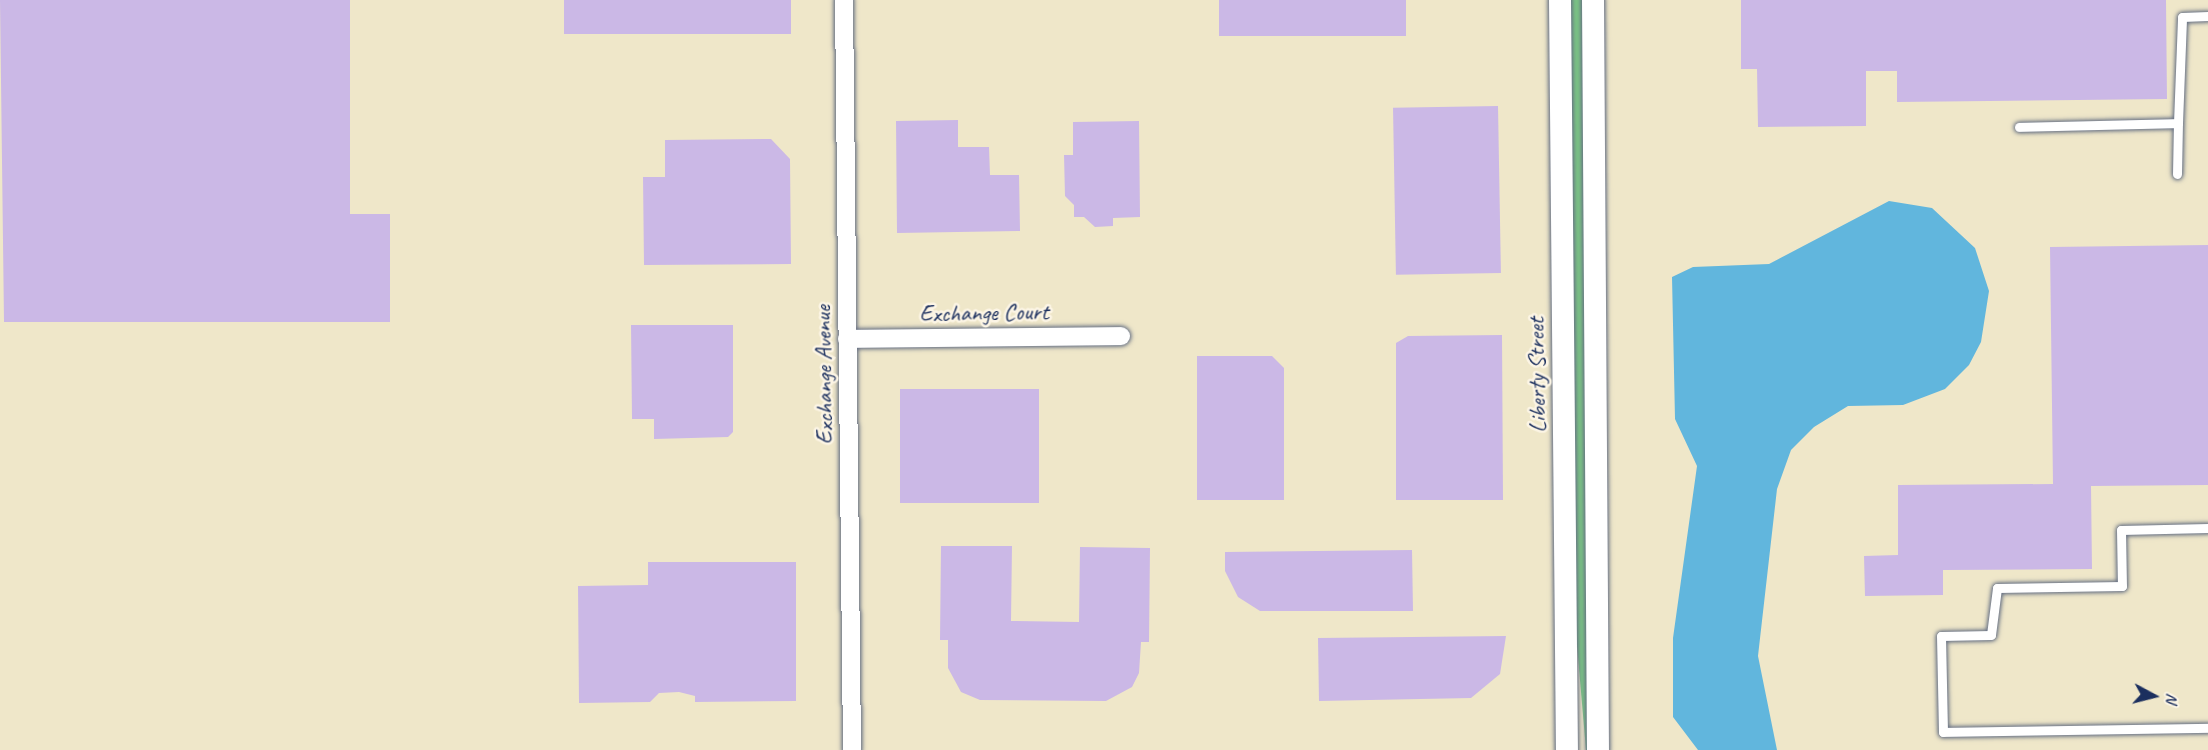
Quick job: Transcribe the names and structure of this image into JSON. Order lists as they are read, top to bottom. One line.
{"streets":{"street":["Exchange Court","Exchange Avenue","Liberty Street"]},"crossings":[["Exchange Court","Exchange Avenue"]],"north":"right"}
